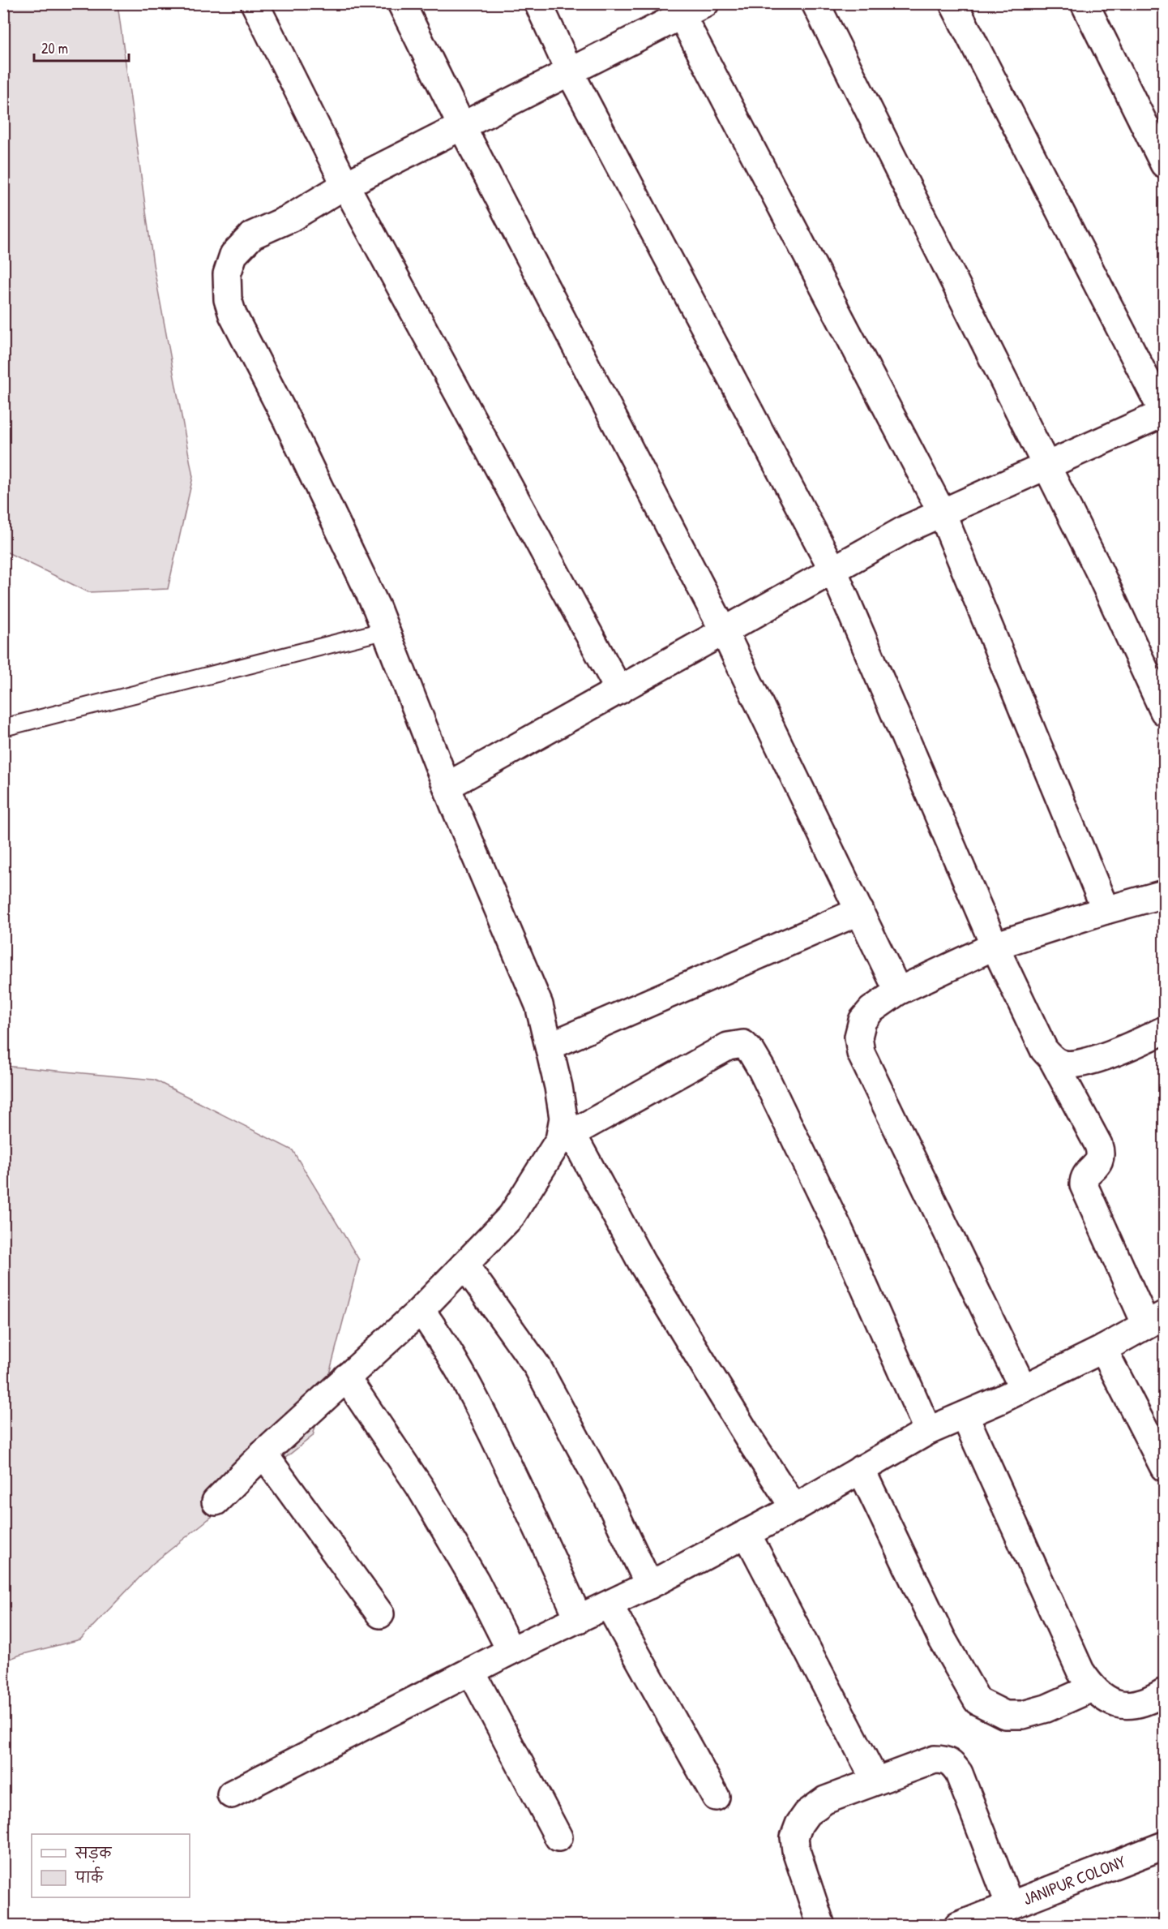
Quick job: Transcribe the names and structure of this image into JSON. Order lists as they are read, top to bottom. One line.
{"streets":{"street":["JANIPUR COLONY"]},"legend":["सड़क","पार्क"],"scale_bar":"20 m"}
